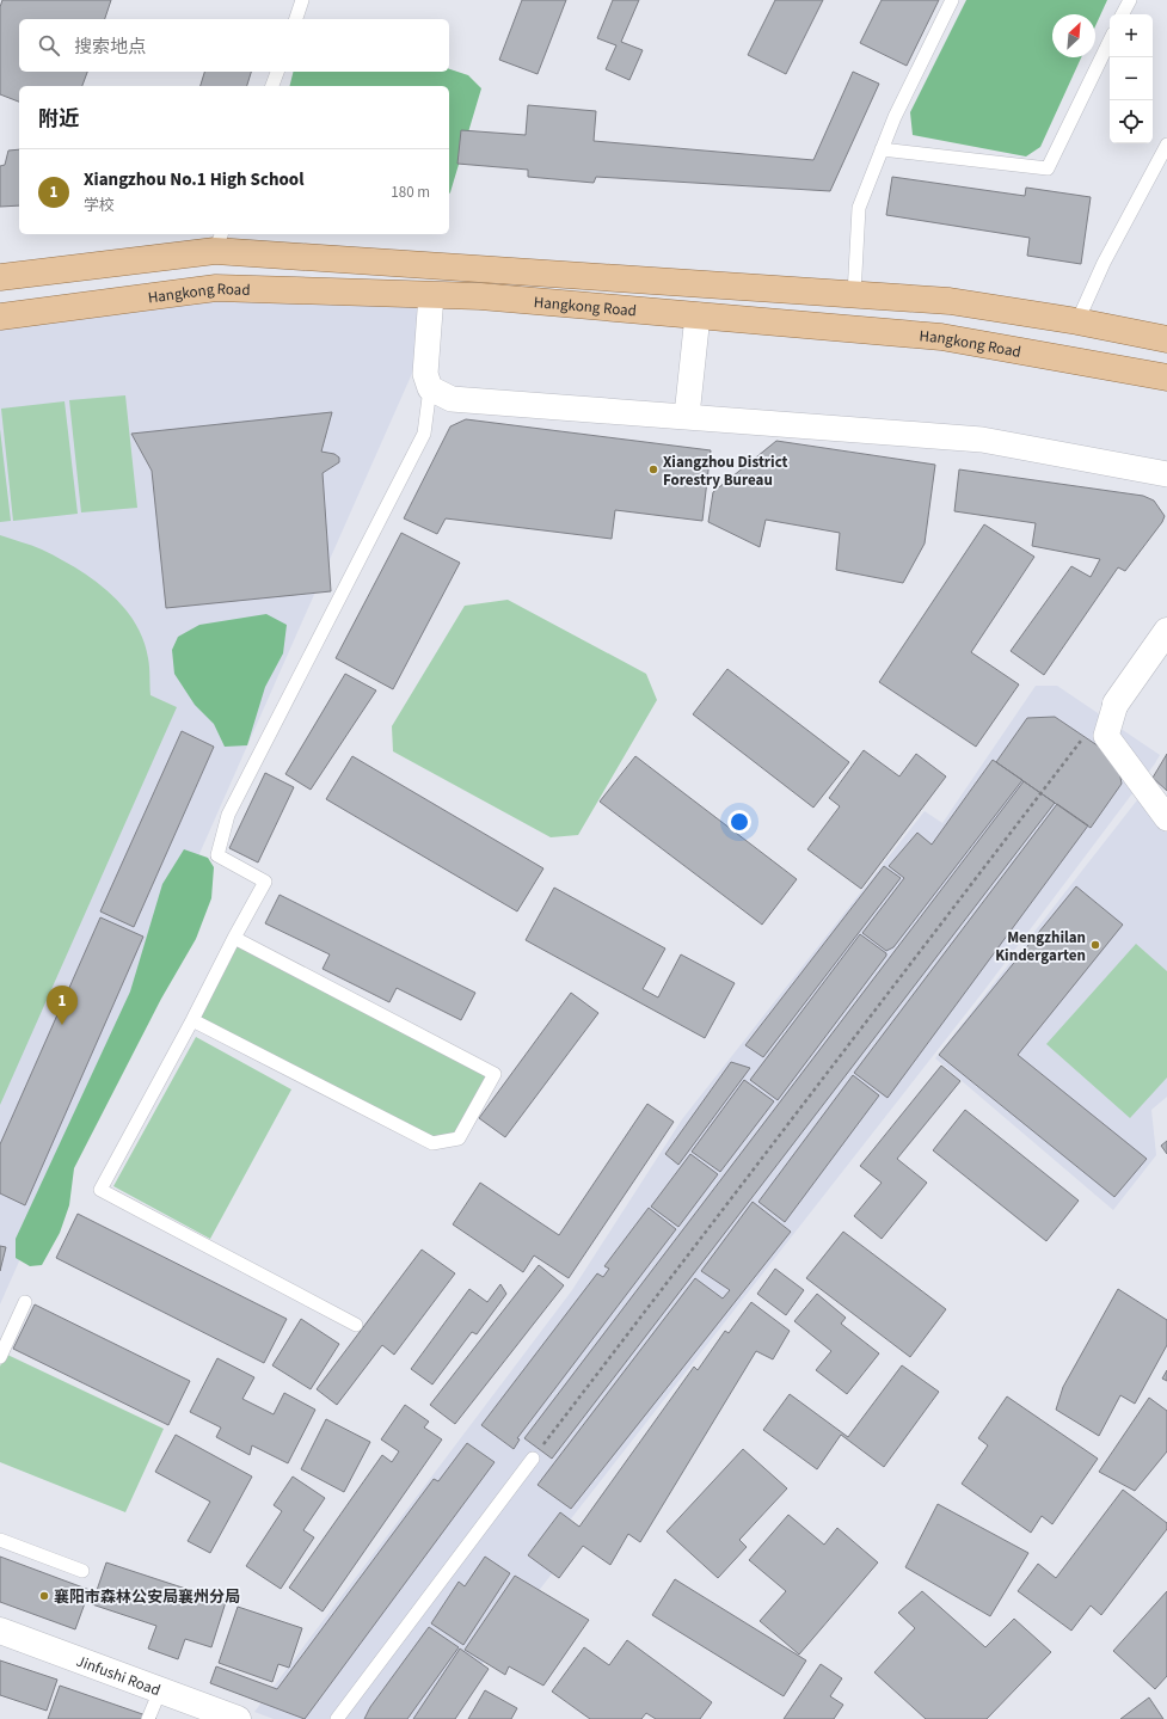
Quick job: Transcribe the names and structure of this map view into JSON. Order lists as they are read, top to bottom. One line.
{"streets":{"main road":["Hangkong Road"],"street":["Jinfushi Road"]},"places":["Xiangzhou District Forestry Bureau","Mengzhilan Kindergarten","襄阳市森林公安局襄州分局"],"north":"top right","page":{"map_buttons":["+","−"],"search":"搜索地点","heading":"附近","list":[{"mark":"1","name":"Xiangzhou No.1 High School","note":"学校","value":"180 m"}],"pins":"1"}}
